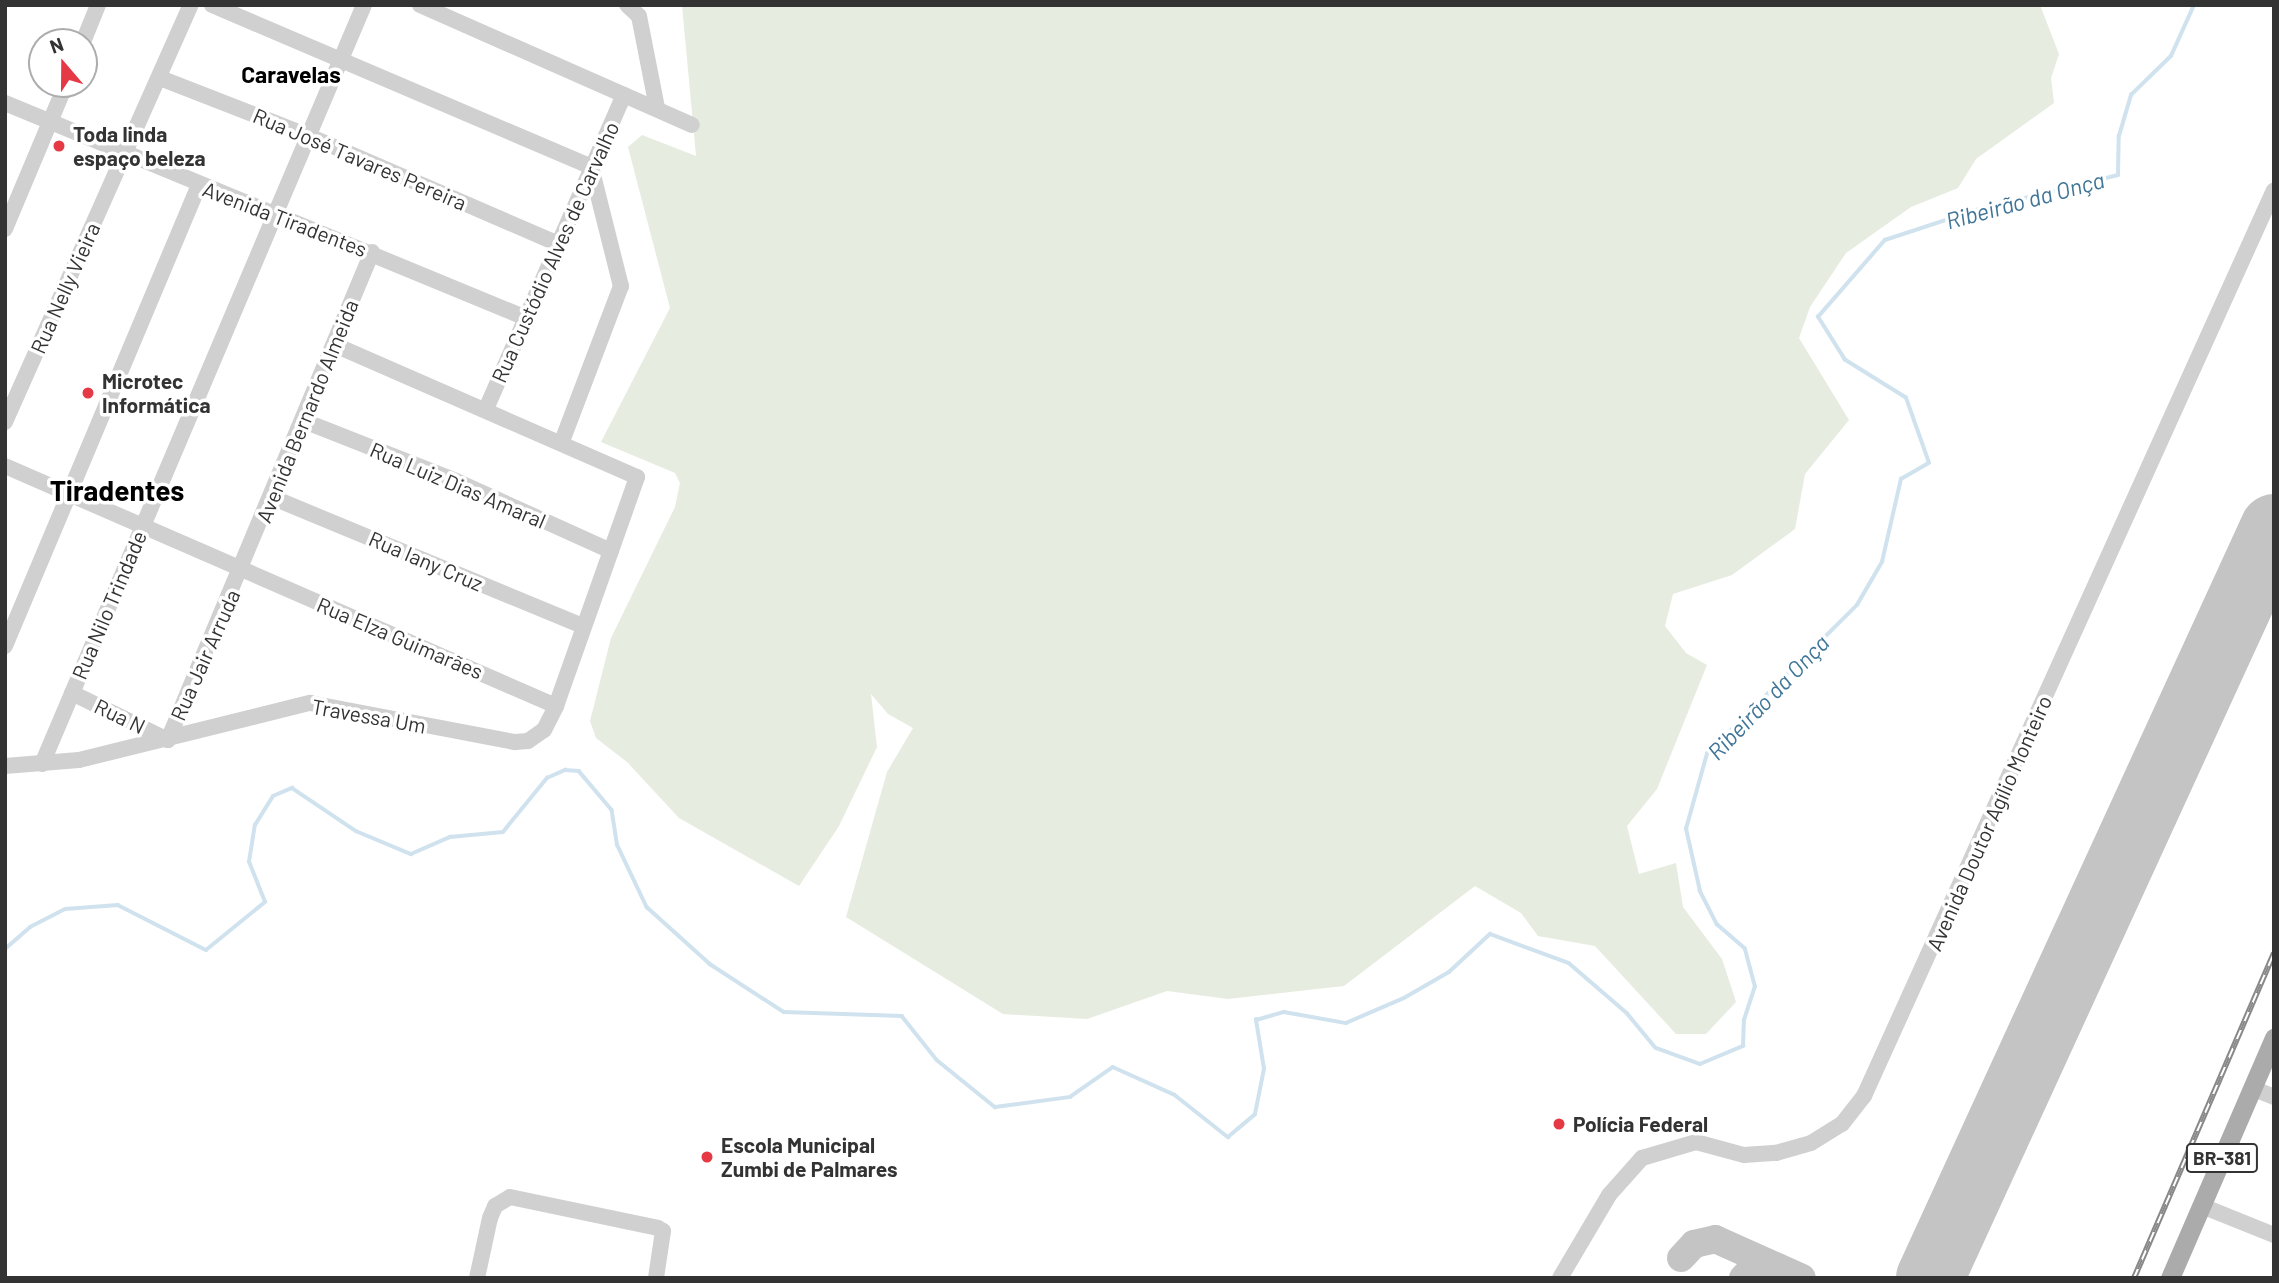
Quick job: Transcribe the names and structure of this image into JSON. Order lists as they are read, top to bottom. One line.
{"streets":{"main road":["BR-381"],"street":["Rua José Tavares Pereira","Avenida Tiradentes","Rua Custódio Alves de Carvalho","Rua Nelly Vieira","Avenida Bernardo Almeida","Rua Luiz Dias Amaral","Rua Iany Cruz","Rua Nilo Trindade","Rua Elza Guimarães","Rua Jair Arruda","Rua N","Travessa Um","Avenida Doutor Agílio Monteiro"]},"crossings":[["Rua José Tavares Pereira","Rua Custódio Alves de Carvalho"],["Rua José Tavares Pereira","Rua Nelly Vieira"],["Rua José Tavares Pereira","Rua Nilo Trindade"],["Avenida Tiradentes","Rua Custódio Alves de Carvalho"],["Avenida Tiradentes","Rua Nelly Vieira"],["Avenida Tiradentes","Avenida Bernardo Almeida"],["Avenida Tiradentes","Rua Nilo Trindade"],["Avenida Bernardo Almeida","Rua Luiz Dias Amaral"],["Avenida Bernardo Almeida","Rua Iany Cruz"],["Avenida Bernardo Almeida","Rua Elza Guimarães"],["Avenida Bernardo Almeida","Rua Jair Arruda"],["Rua Luiz Dias Amaral","Travessa Um"],["Rua Iany Cruz","Travessa Um"],["Rua Nilo Trindade","Rua Elza Guimarães"],["Rua Nilo Trindade","Rua N"],["Rua Nilo Trindade","Travessa Um"],["Rua Elza Guimarães","Rua Jair Arruda"],["Rua Elza Guimarães","Travessa Um"],["Rua Jair Arruda","Rua N"],["Rua Jair Arruda","Travessa Um"],["Rua N","Travessa Um"]],"districts":["Caravelas","Tiradentes"],"water":["Ribeirão da Onça"],"places":["Toda linda espaço beleza","Microtec Informática","Polícia Federal","Escola Municipal Zumbi de Palmares"],"north":"top"}
